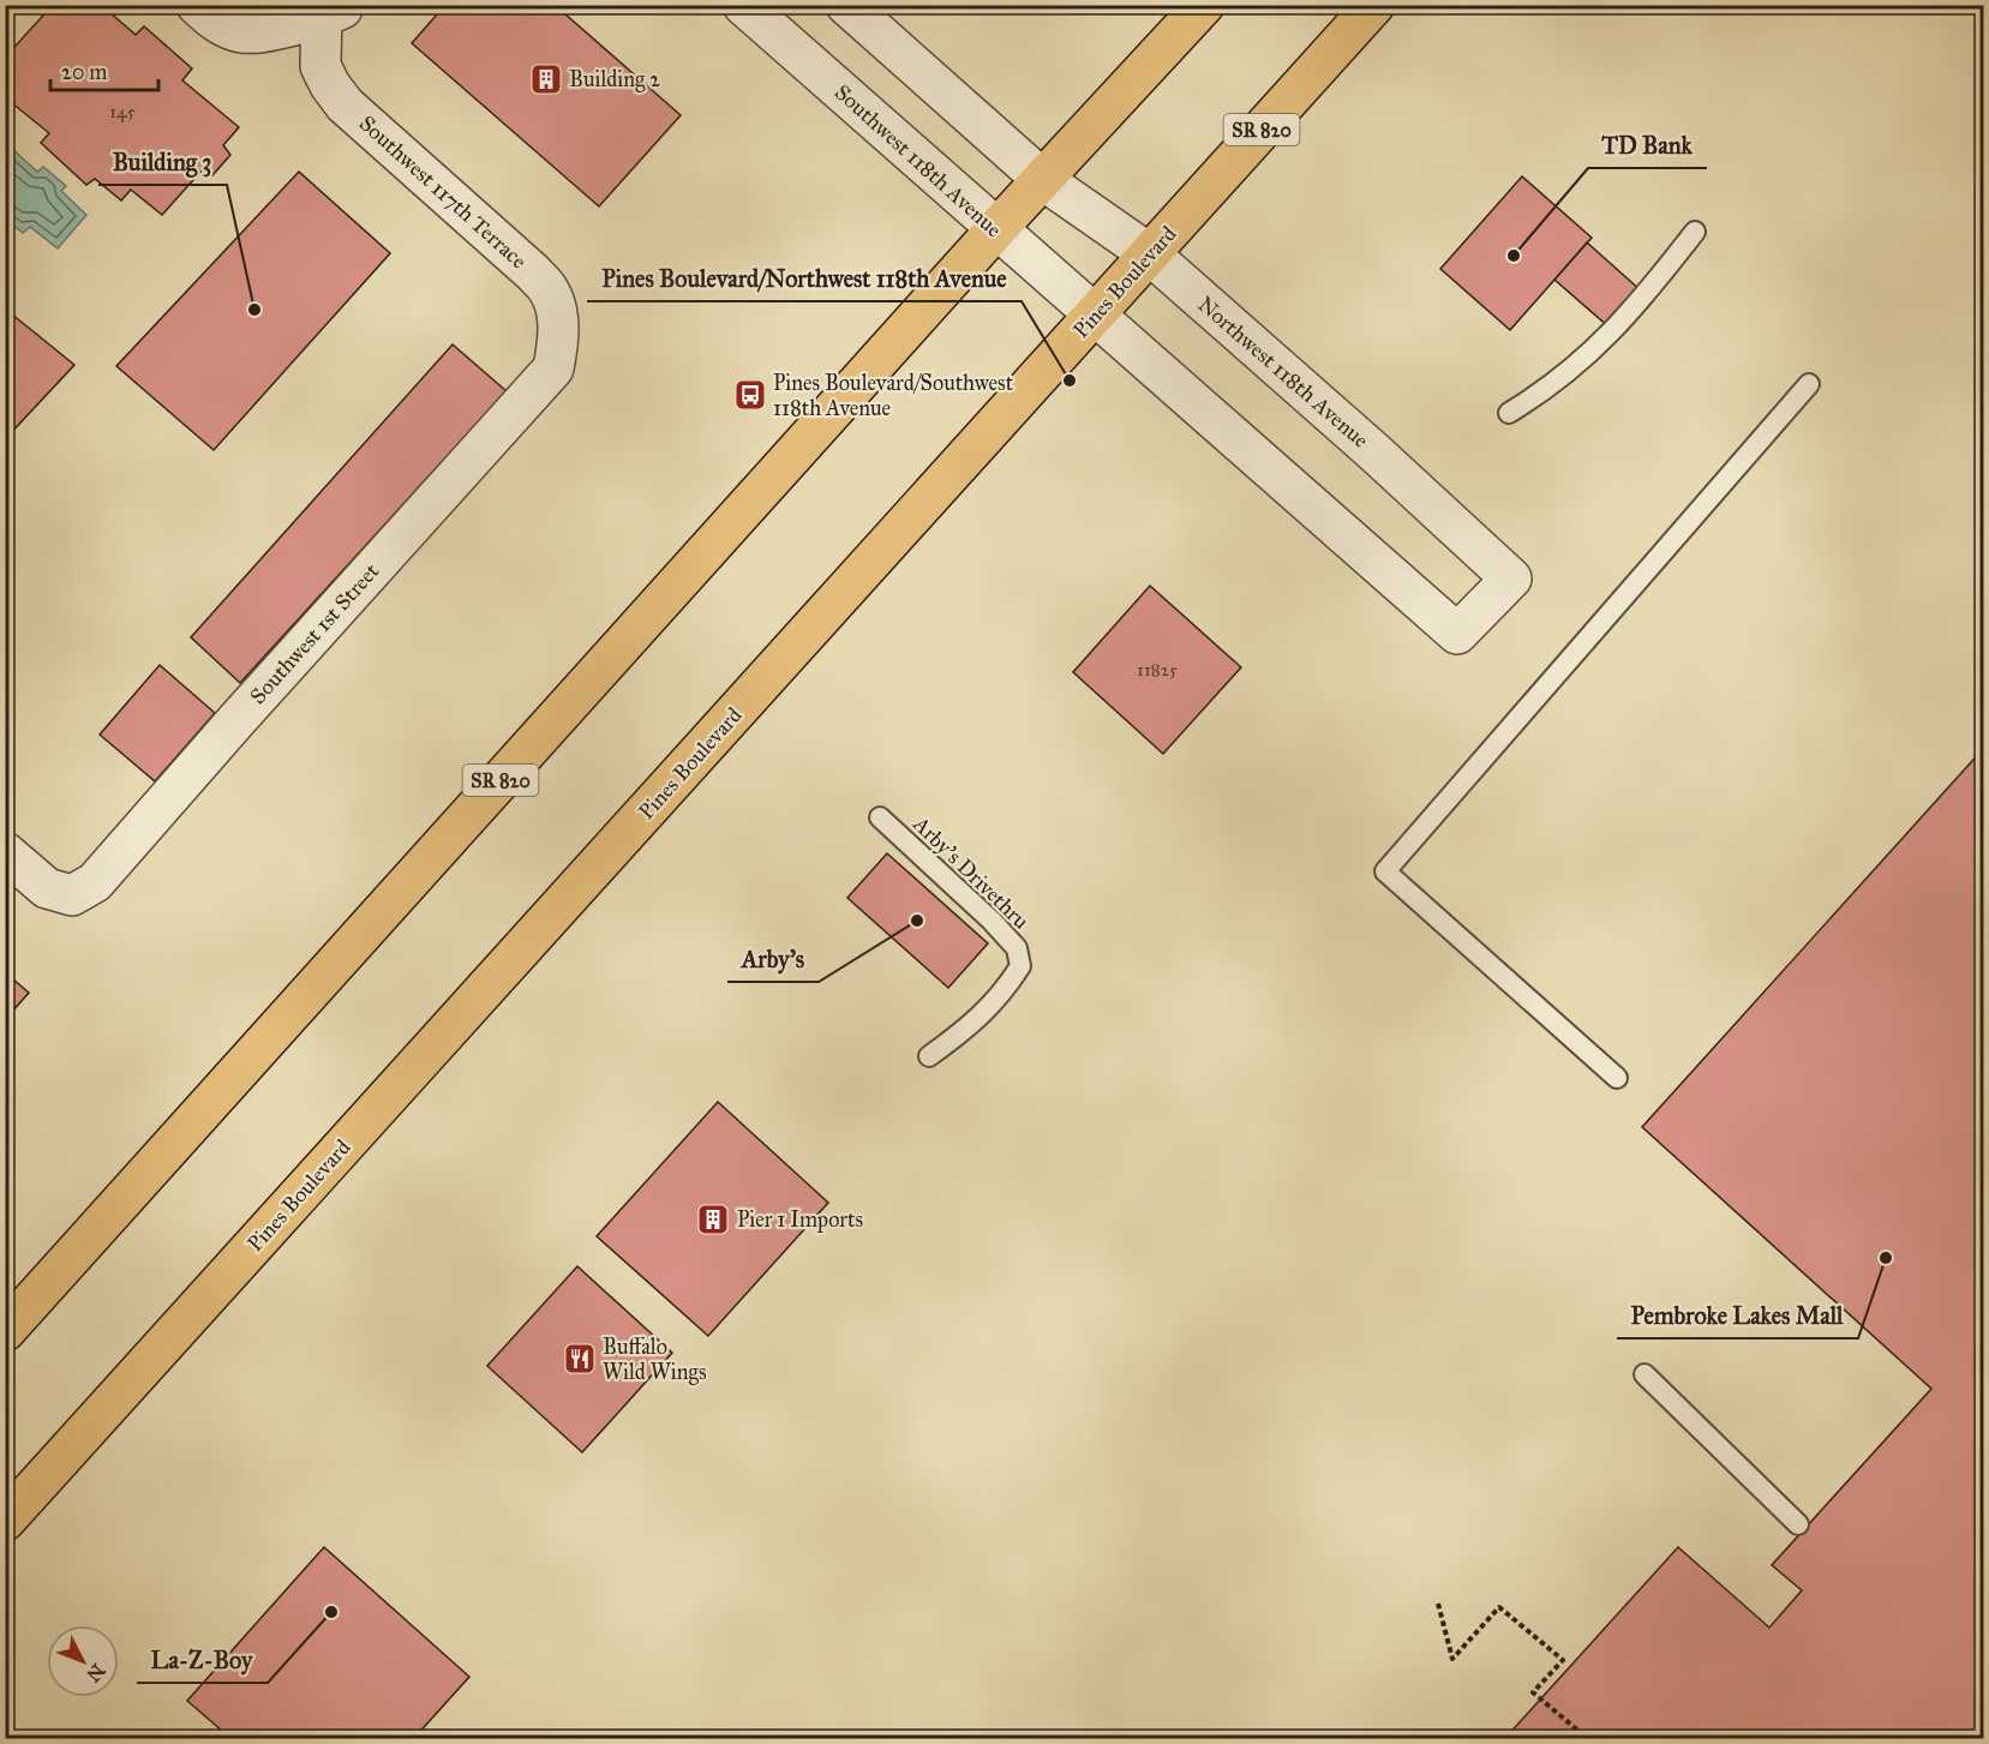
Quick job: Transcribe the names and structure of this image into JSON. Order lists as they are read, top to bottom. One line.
{"streets":{"highway":["SR 820","Pines Boulevard"],"street":["Southwest 118th Avenue","Southwest 117th Terrace","Northwest 118th Avenue","Southwest 1st Street"],"lane":["Arby's Drivethru"]},"crossings":[["SR 820","Southwest 118th Avenue"],["SR 820","Northwest 118th Avenue"],["Southwest 118th Avenue","Pines Boulevard"],["Southwest 118th Avenue","Northwest 118th Avenue"],["Southwest 117th Terrace","Southwest 1st Street"],["Pines Boulevard","Northwest 118th Avenue"]],"places":{"building":["Building 2","Pier 1 Imports"],"other":["TD Bank","Building 3","Pines Boulevard/Northwest 118th Avenue","Arby's","Pembroke Lakes Mall","La-Z-Boy"],"bus stop":["Pines Boulevard/Southwest 118th Avenue"],"restaurant":["Buffalo Wild Wings"]},"house_numbers":["145","11825"],"scale_bar":"20 m","north":"bottom right"}
